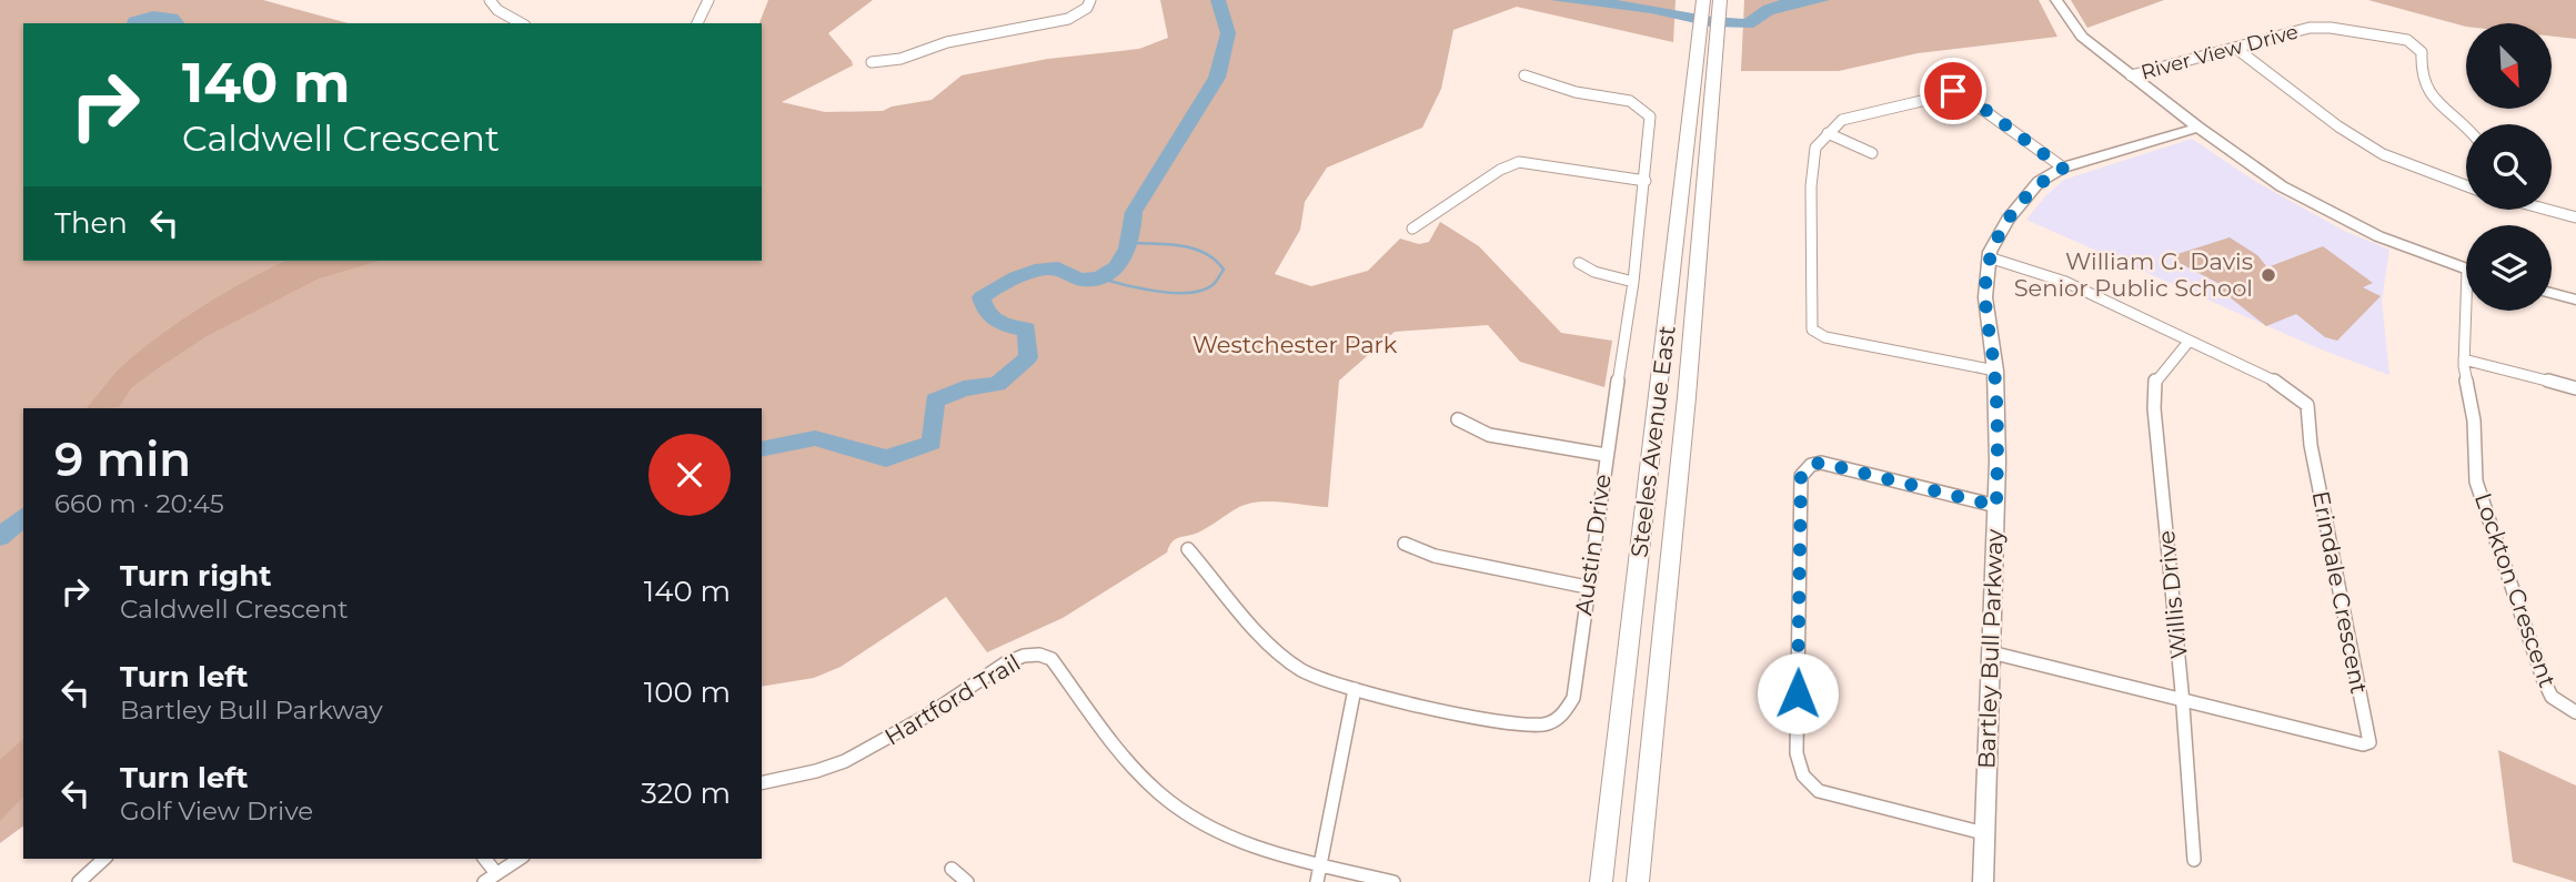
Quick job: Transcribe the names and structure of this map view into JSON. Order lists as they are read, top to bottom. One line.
{"streets":{"main road":["Steeles Avenue East"],"street":["River View Drive","Austin Drive","Lockton Crescent","Erindale Crescent","Willis Drive","Bartley Bull Parkway","Hartford Trail"]},"crossings":[["Erindale Crescent","Willis Drive"],["Erindale Crescent","Bartley Bull Parkway"]],"parks":["Westchester Park"],"places":["William G. Davis Senior Public School"],"north":"bottom right","page":{"turn":["140 m","Caldwell Crescent"],"then":"Then","heading":["9 min","660 m · 20:45"],"list":[{"name":"Turn right","note":"Caldwell Crescent","value":"140 m"},{"name":"Turn left","note":"Bartley Bull Parkway","value":"100 m"},{"name":"Turn left","note":"Golf View Drive","value":"320 m"}]}}
